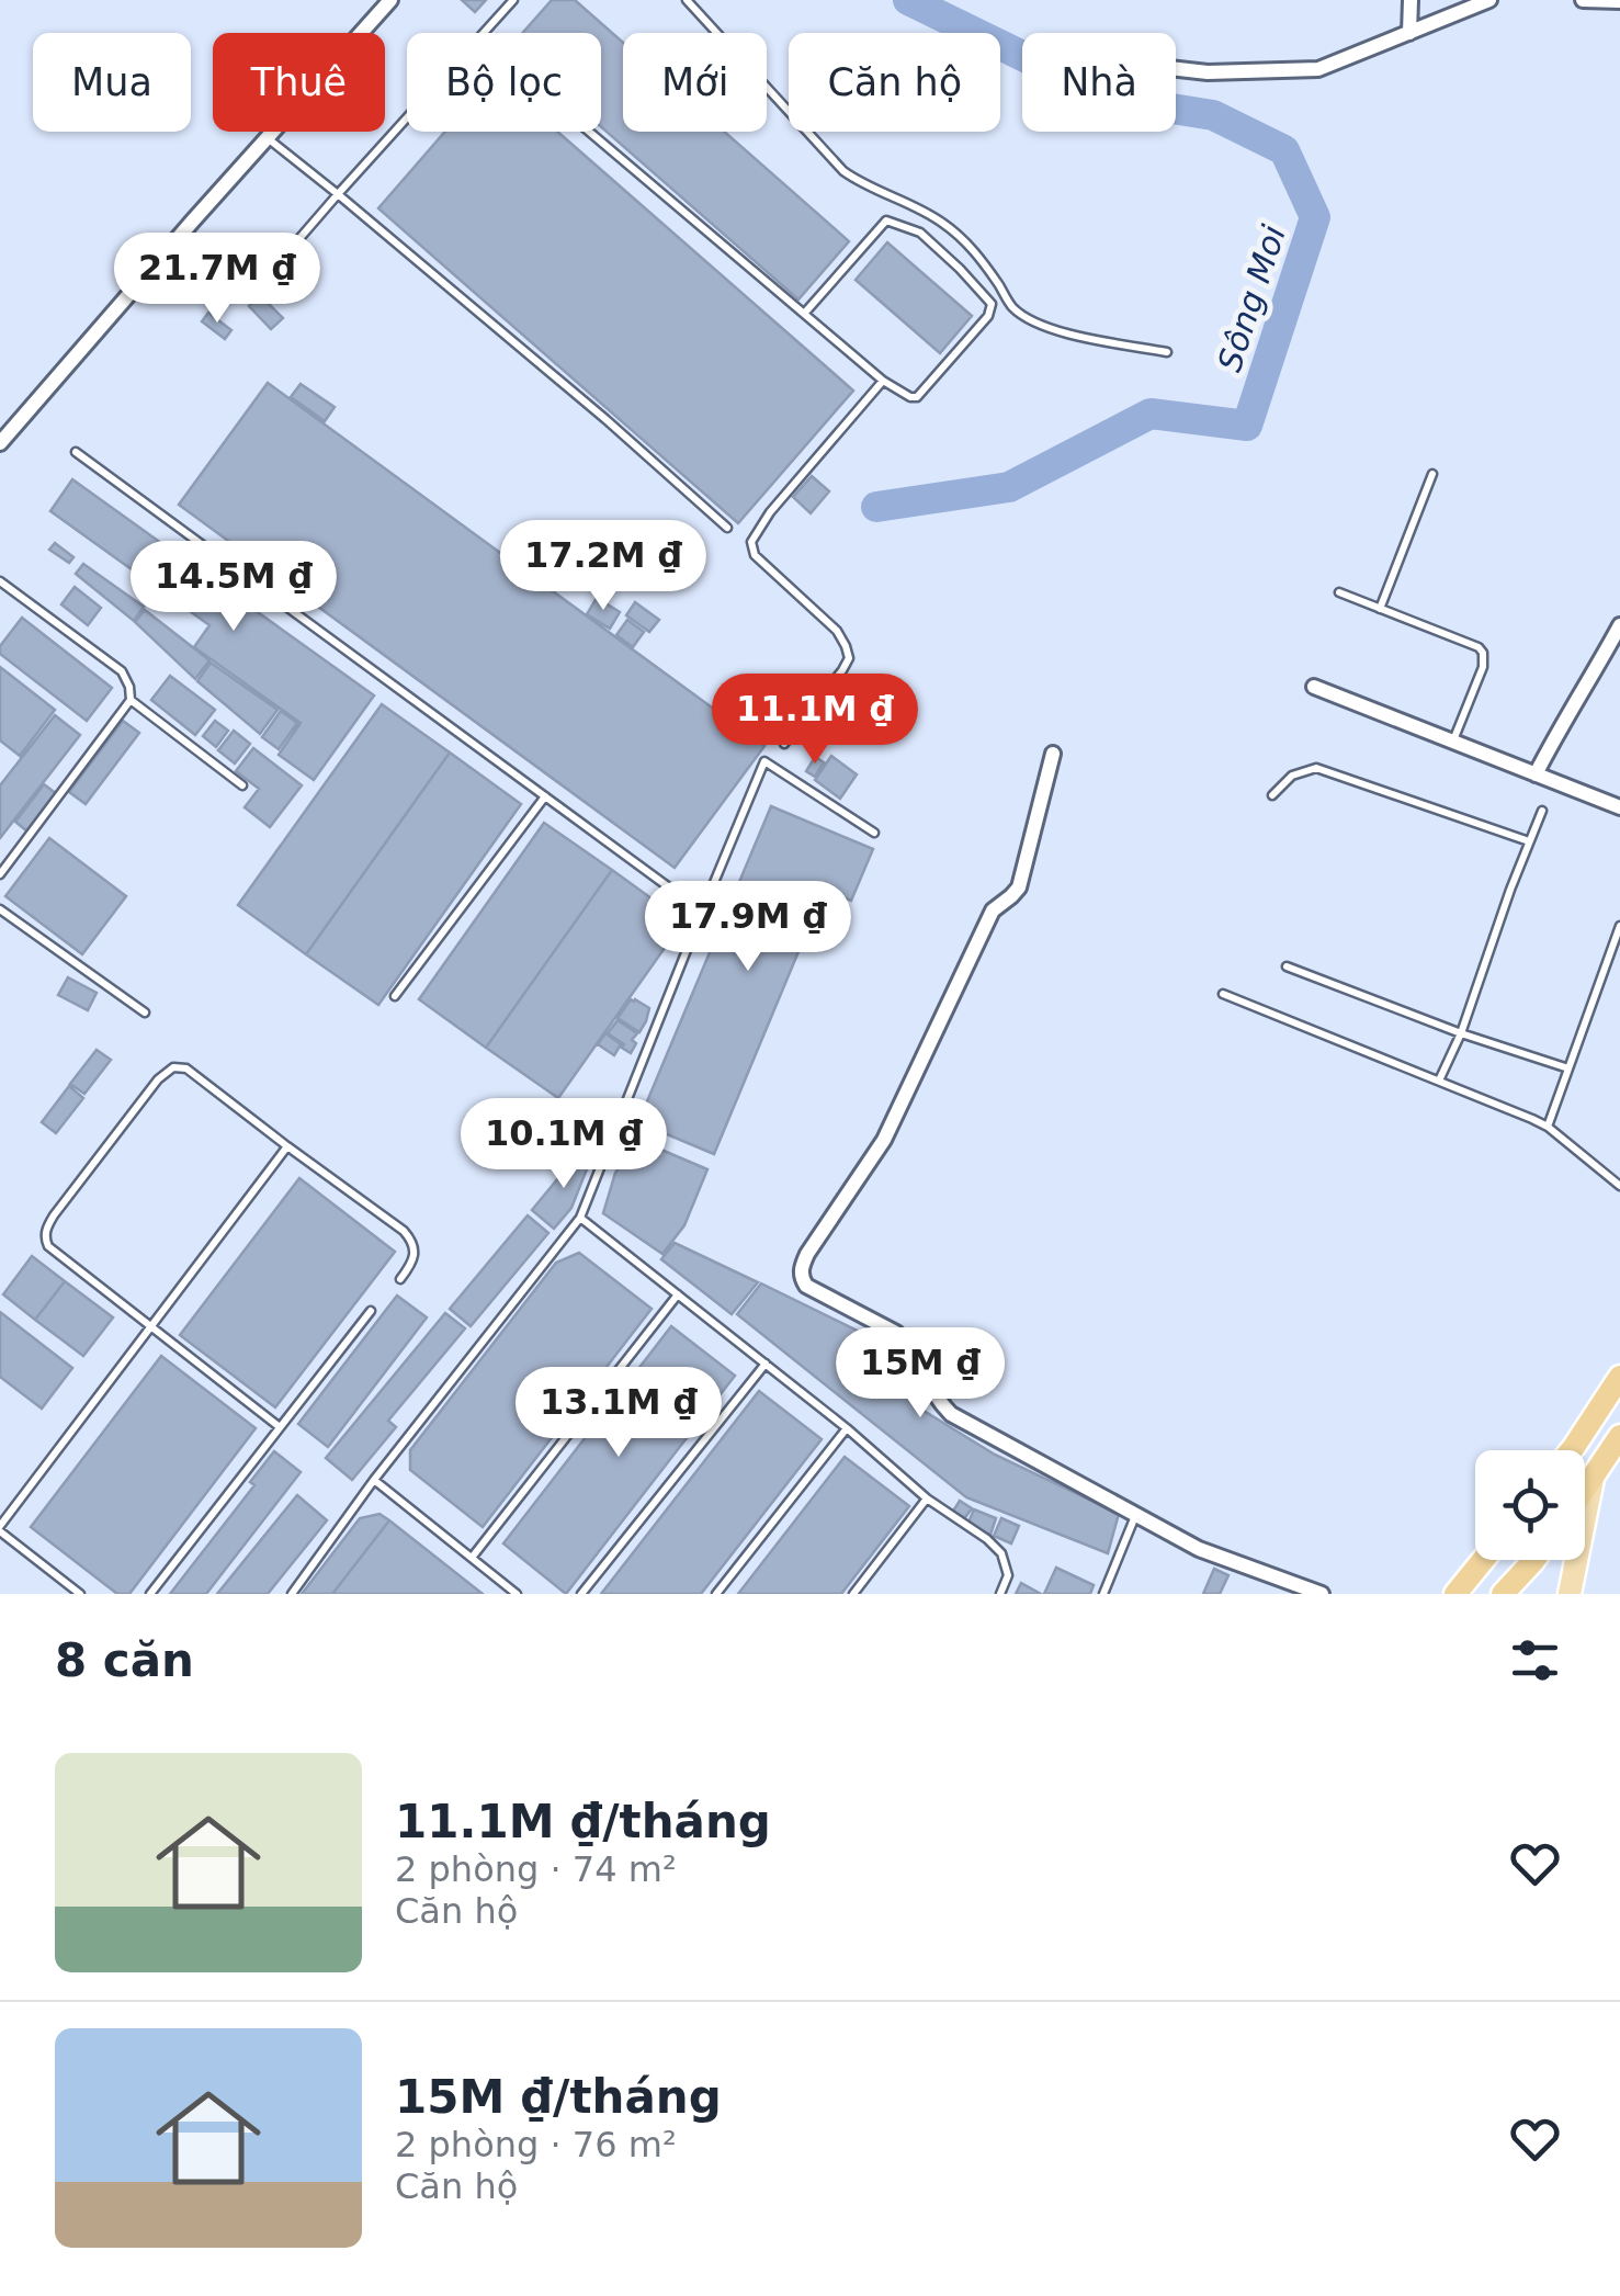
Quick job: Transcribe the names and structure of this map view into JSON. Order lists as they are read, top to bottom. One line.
{"water":["Sông Moi"],"page":{"chip":["Mua","Thuê","Bộ lọc","Mới","Căn hộ","Nhà"],"price":["21.7M ₫","17.2M ₫","14.5M ₫","11.1M ₫","17.9M ₫","10.1M ₫","15M ₫","13.1M ₫"],"heading":"8 căn","list":[{"name":"11.1M ₫/tháng","note":"2 phòng · 74 m² · Căn hộ"},{"name":"15M ₫/tháng","note":"2 phòng · 76 m² · Căn hộ"}]}}
